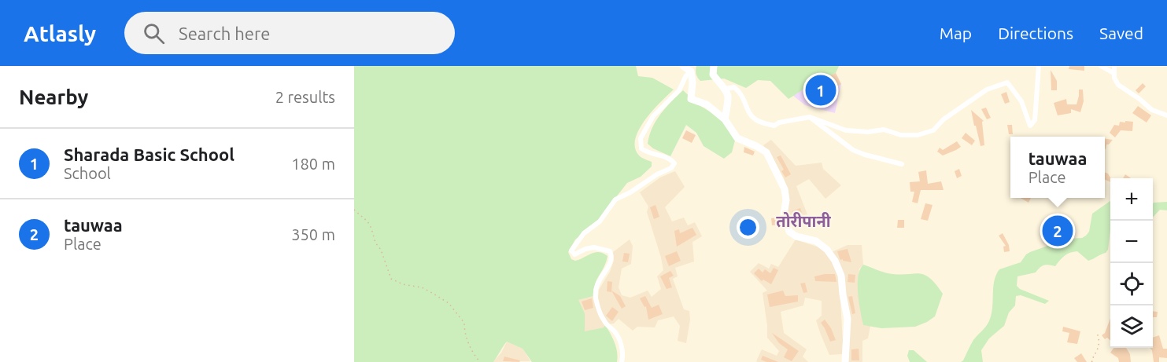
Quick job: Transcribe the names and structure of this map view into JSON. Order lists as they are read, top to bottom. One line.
{"districts":["तोरीपानी"],"page":{"header":"Atlasly","search":"Search here","nav":["Map","Directions","Saved"],"heading":["Nearby","2 results"],"pins":["1","2"],"list":[{"mark":"1","name":"Sharada Basic School","note":"School","value":"180 m"},{"mark":"2","name":"tauwaa","note":"Place","value":"350 m"}],"popup":["tauwaa","Place"],"map_buttons":["+","−"]}}
